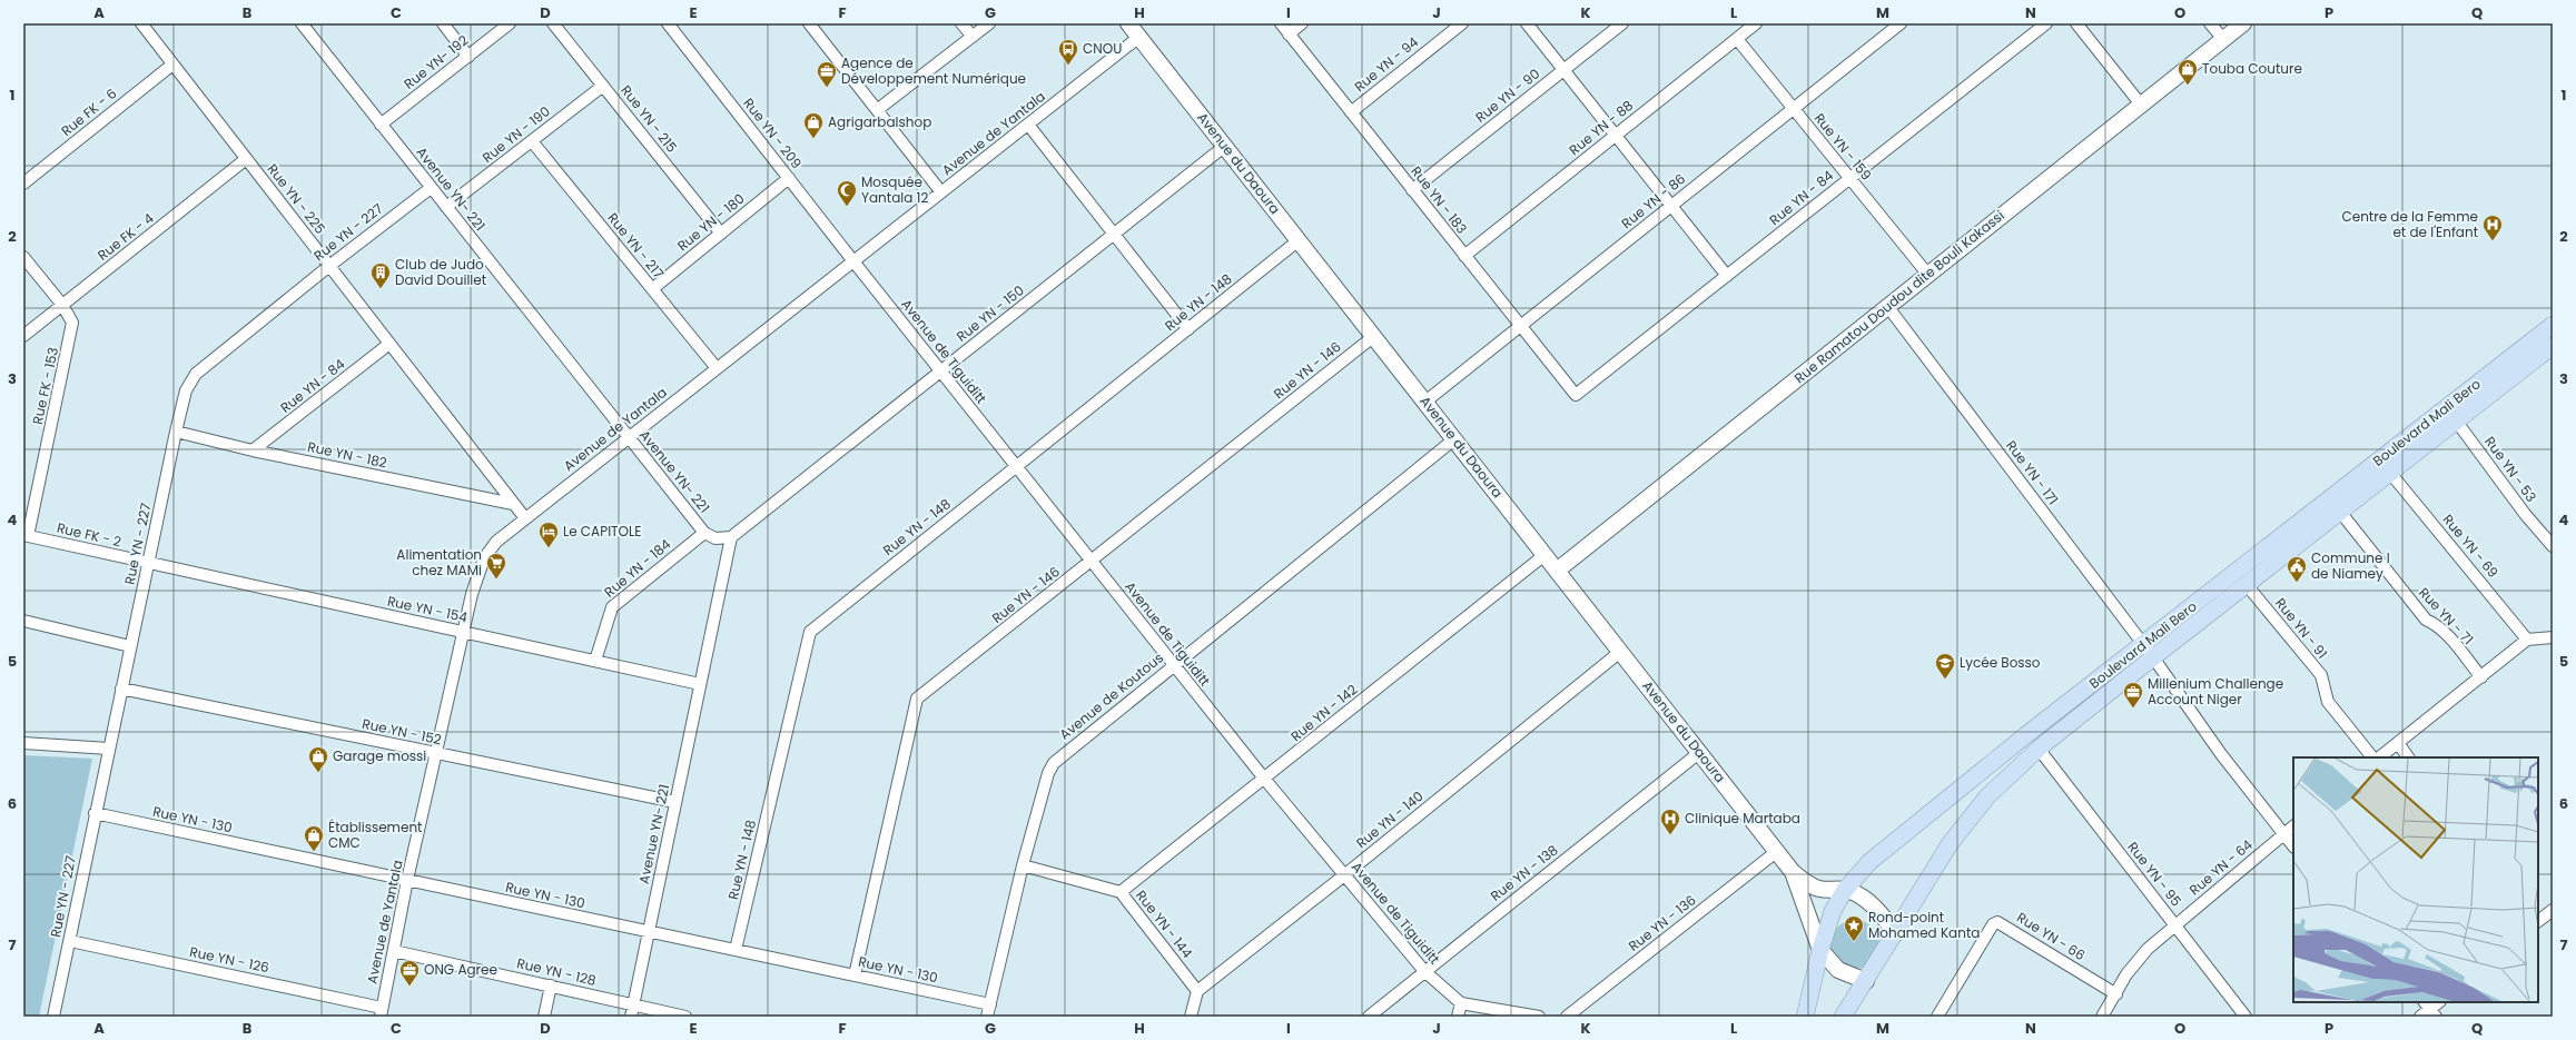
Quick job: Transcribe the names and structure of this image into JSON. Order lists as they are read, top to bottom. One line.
{"streets":{"main road":["Boulevard Mali Bero"],"street":["Rue YN- 192","Rue YN - 94","Rue YN - 90","Rue FK - 6","Rue YN - 215","Rue YN - 88","Rue YN - 209","Avenue de Yantala","Rue YN - 190","Rue YN - 159","Avenue du Daoura","Avenue YN- 221","Rue YN - 84","Rue YN - 225","Rue YN - 183","Rue YN - 86","Rue YN - 180","Rue YN - 227","Rue FK - 4","Rue YN - 217","Rue Ramatou Doudou dite Bouli Kakassi","Rue YN - 148","Rue YN - 150","Avenue de Tiguiditt","Rue YN - 146","Rue FK - 153","Rue YN - 182","Rue YN - 53","Rue YN - 171","Rue FK - 2","Rue YN - 69","Rue YN - 184","Rue YN - 154","Rue YN - 71","Rue YN - 91","Avenue de Koutous","Rue YN - 142","Rue YN - 152","Rue YN - 130","Rue YN - 140","Rue YN - 64","Rue YN - 138","Rue YN - 95","Rue YN - 136","Rue YN - 144","Rue YN - 66","Rue YN - 126","Rue YN - 128"]},"crossings":[["Rue YN- 192","Avenue YN- 221"],["Rue YN - 94","Rue YN - 183"],["Rue YN - 90","Rue YN - 183"],["Rue FK - 6","Rue YN - 225"],["Rue YN - 215","Rue YN - 190"],["Rue YN - 215","Rue YN - 180"],["Rue YN - 88","Rue YN - 159"],["Rue YN - 88","Rue YN - 183"],["Rue YN - 209","Avenue de Yantala"],["Rue YN - 209","Rue YN - 180"],["Rue YN - 209","Avenue de Tiguiditt"],["Avenue de Yantala","Avenue du Daoura"],["Avenue de Yantala","Avenue YN- 221"],["Avenue de Yantala","Rue YN - 225"],["Avenue de Yantala","Rue YN - 217"],["Avenue de Yantala","Avenue de Tiguiditt"],["Avenue de Yantala","Rue YN - 154"],["Avenue de Yantala","Rue YN - 152"],["Avenue de Yantala","Rue YN - 130"],["Avenue de Yantala","Rue YN - 126"],["Avenue de Yantala","Rue YN - 128"],["Rue YN - 190","Avenue YN- 221"],["Rue YN - 190","Rue YN - 217"],["Rue YN - 159","Rue YN - 84"],["Rue YN - 159","Rue YN - 86"],["Rue YN - 159","Rue Ramatou Doudou dite Bouli Kakassi"],["Avenue du Daoura","Rue YN - 86"],["Avenue du Daoura","Rue Ramatou Doudou dite Bouli Kakassi"],["Avenue du Daoura","Rue YN - 148"],["Avenue du Daoura","Rue YN - 150"],["Avenue du Daoura","Rue YN - 146"],["Avenue du Daoura","Boulevard Mali Bero"],["Avenue du Daoura","Avenue de Koutous"],["Avenue du Daoura","Rue YN - 142"],["Avenue du Daoura","Rue YN - 140"],["Avenue du Daoura","Rue YN - 138"],["Avenue du Daoura","Rue YN - 136"],["Avenue YN- 221","Rue YN - 227"],["Avenue YN- 221","Rue YN - 150"],["Avenue YN- 221","Rue YN - 184"],["Avenue YN- 221","Rue YN - 154"],["Avenue YN- 221","Rue YN - 152"],["Avenue YN- 221","Rue YN - 130"],["Avenue YN- 221","Rue YN - 128"],["Rue YN - 84","Rue YN - 225"],["Rue YN - 84","Rue YN - 183"],["Rue YN - 84","Rue YN - 182"],["Rue YN - 225","Rue YN - 227"],["Rue YN - 225","Rue FK - 4"],["Rue YN - 225","Rue YN - 182"],["Rue YN - 183","Rue YN - 86"],["Rue YN - 180","Rue YN - 217"],["Rue YN - 227","Rue YN - 182"],["Rue YN - 227","Rue FK - 2"],["Rue YN - 227","Rue YN - 154"],["Rue YN - 227","Rue YN - 152"],["Rue YN - 227","Rue YN - 130"],["Rue YN - 227","Rue YN - 126"],["Rue FK - 4","Rue FK - 153"],["Rue Ramatou Doudou dite Bouli Kakassi","Rue YN - 171"],["Rue YN - 148","Avenue de Tiguiditt"],["Rue YN - 148","Rue YN - 130"],["Rue YN - 150","Avenue de Tiguiditt"],["Avenue de Tiguiditt","Rue YN - 146"],["Avenue de Tiguiditt","Avenue de Koutous"],["Avenue de Tiguiditt","Rue YN - 142"],["Avenue de Tiguiditt","Rue YN - 140"],["Avenue de Tiguiditt","Rue YN - 138"],["Rue YN - 146","Rue YN - 130"],["Rue FK - 153","Rue FK - 2"],["Boulevard Mali Bero","Rue YN - 53"],["Boulevard Mali Bero","Rue YN - 171"],["Boulevard Mali Bero","Rue YN - 69"],["Boulevard Mali Bero","Rue YN - 71"],["Boulevard Mali Bero","Rue YN - 91"],["Boulevard Mali Bero","Rue YN - 95"],["Rue YN - 171","Rue YN - 64"],["Rue FK - 2","Rue YN - 154"],["Rue YN - 184","Rue YN - 154"],["Avenue de Koutous","Rue YN - 130"],["Avenue de Koutous","Rue YN - 144"],["Rue YN - 142","Rue YN - 144"],["Rue YN - 140","Rue YN - 144"],["Rue YN - 64","Rue YN - 95"],["Rue YN - 64","Rue YN - 66"]],"places":{"bus stop":["CNOU"],"shop":["Touba Couture","Agrigarbalshop","Garage mossi","Établissement CMC"],"office":["Agence de Développement Numérique","Millenium Challenge Account Niger","ONG Agree"],"mosque":["Mosquée Yantala 12"],"hospital":["Centre de la Femme et de l'Enfant","Clinique Martaba"],"building":["Club de Judo David Douillet"],"hotel":["Le CAPITOLE"],"supermarket":["Alimentation chez MAMi"],"public building":["Commune I de Niamey"],"school or university":["Lycée Bosso"],"place":["Rond-point Mohamed Kanta"]},"grid":{"columns":["A","B","C","D","E","F","G","H","I","J","K","L","M","N","O","P","Q"],"rows":["1","2","3","4","5","6","7"]}}
